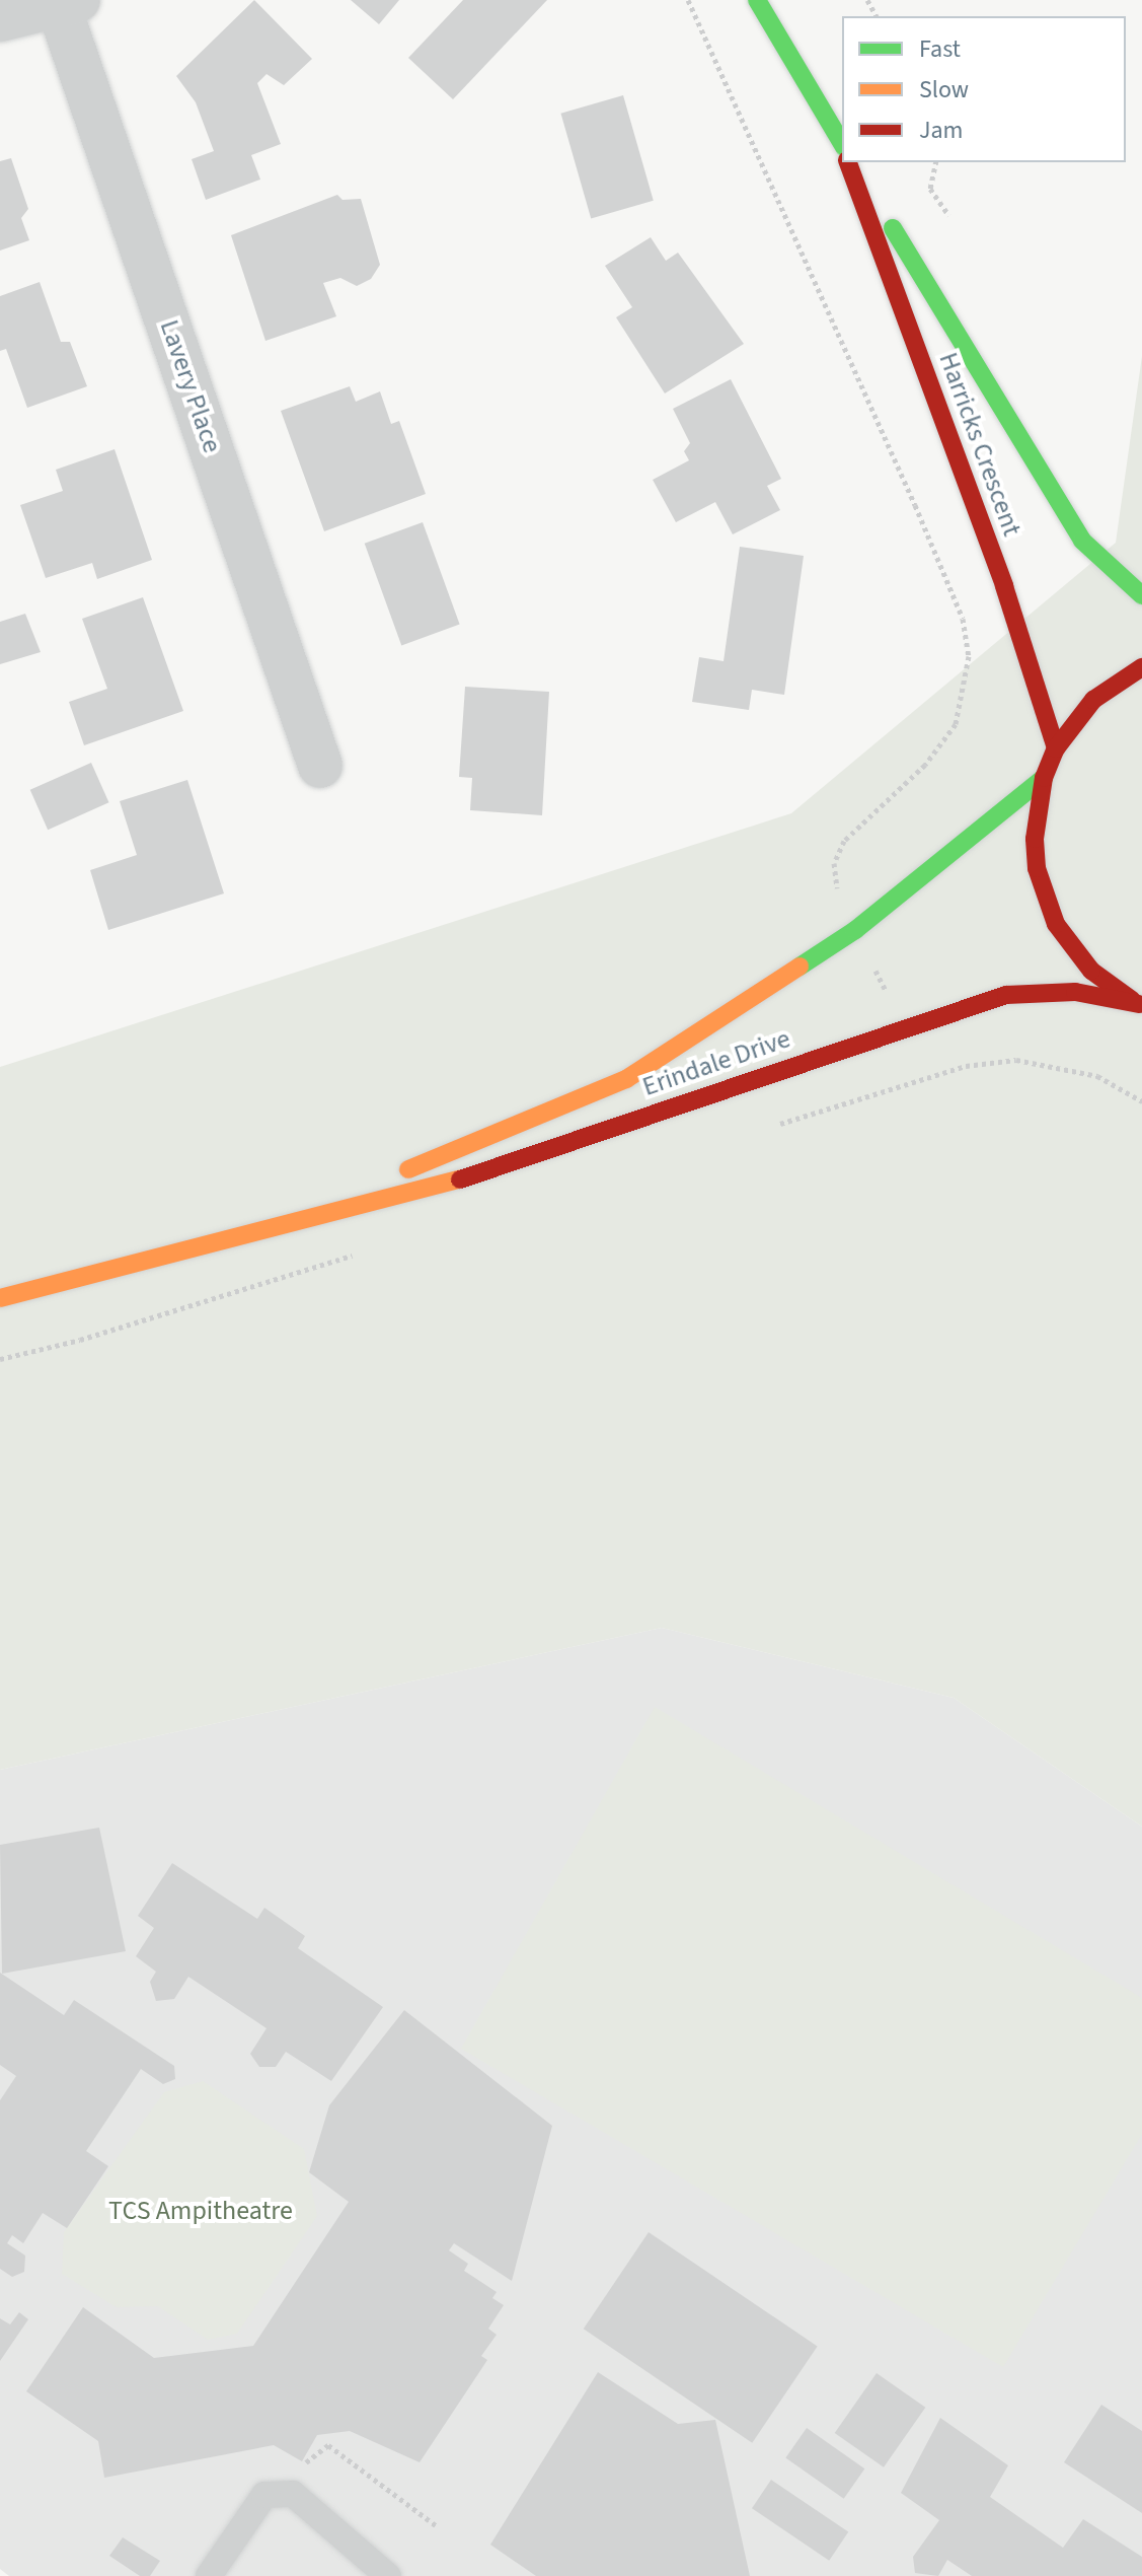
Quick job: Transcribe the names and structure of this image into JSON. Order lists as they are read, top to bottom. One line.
{"streets":{"main road":["Harricks Crescent","Erindale Drive"],"street":["Lavery Place"]},"parks":["TCS Ampitheatre"],"legend":["Fast","Slow","Jam"]}
